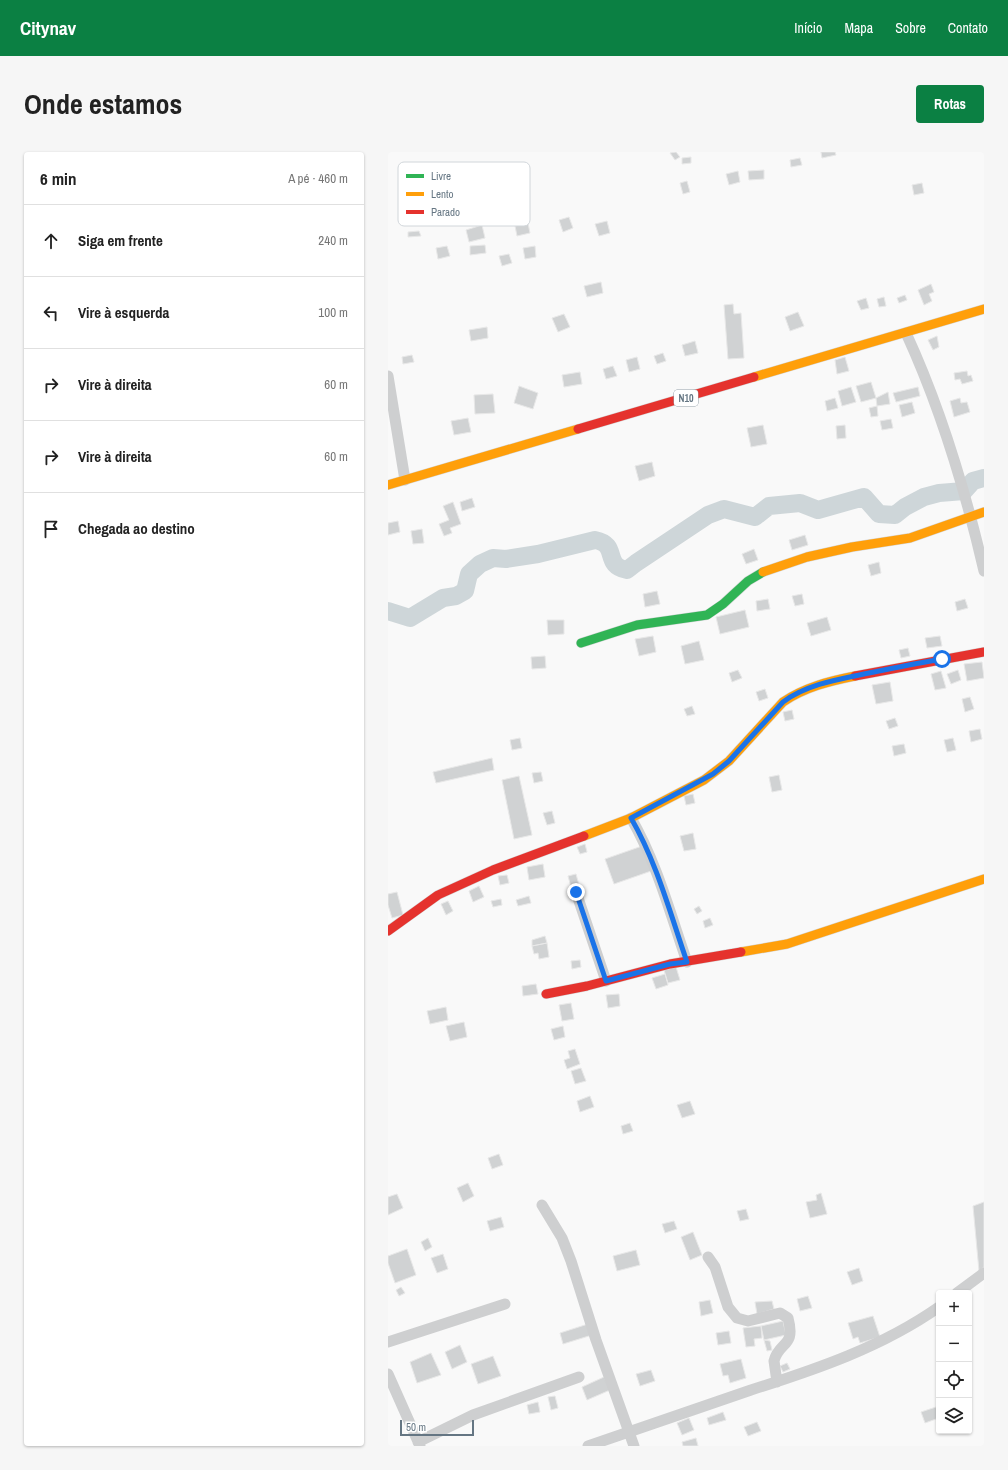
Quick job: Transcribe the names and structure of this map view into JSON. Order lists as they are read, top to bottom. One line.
{"streets":{"street":["N10"]},"legend":["Livre","Lento","Parado"],"scale_bar":"50 m","page":{"header":"Citynav","nav":["Início","Mapa","Sobre","Contato"],"title":"Onde estamos","buttons":"Rotas","heading":["6 min","A pé · 460 m"],"list":[["Siga em frente","240 m"],["Vire à esquerda","100 m"],["Vire à direita","60 m"],["Vire à direita","60 m"],"Chegada ao destino"],"map_buttons":["+","−"],"scale":"50 m"}}
